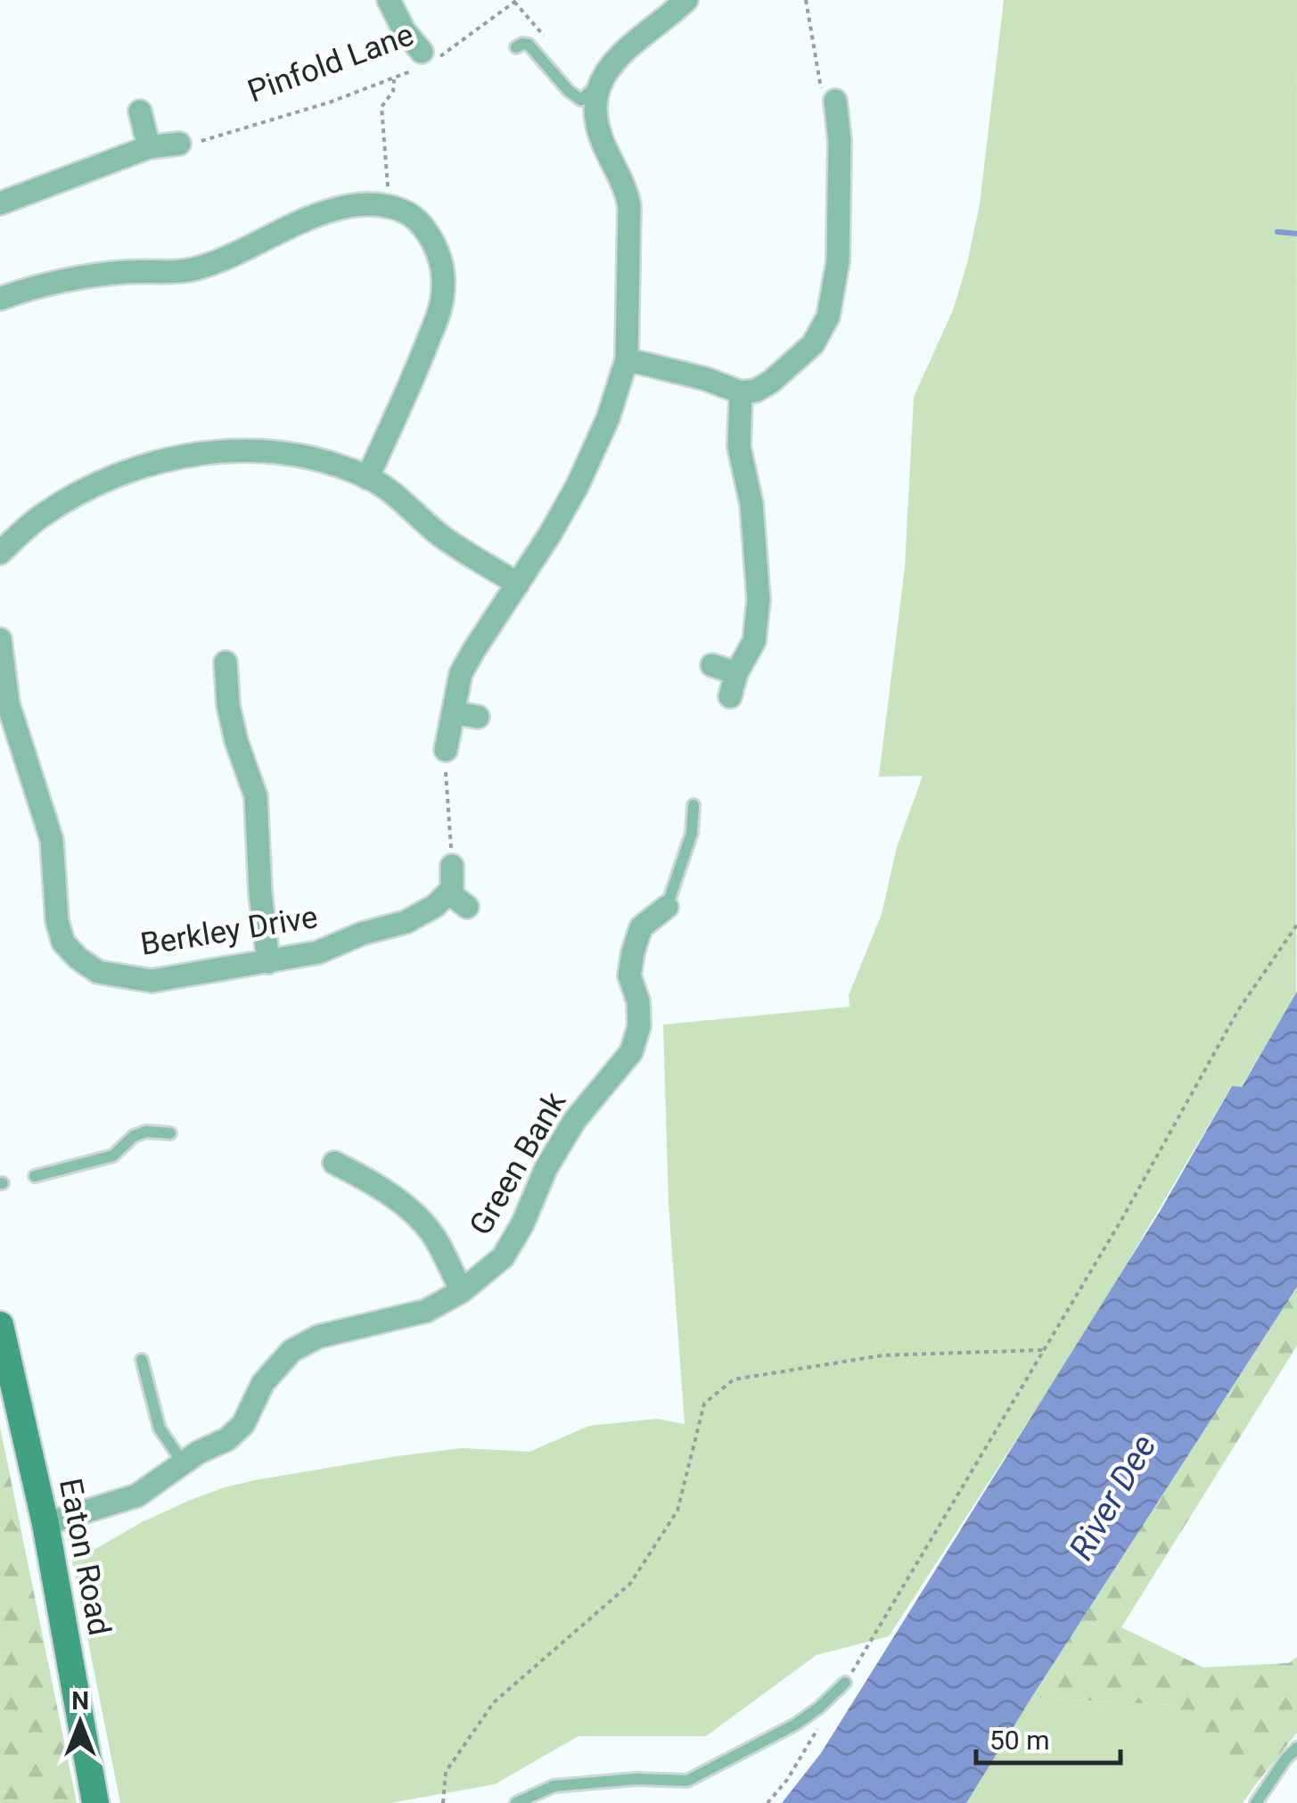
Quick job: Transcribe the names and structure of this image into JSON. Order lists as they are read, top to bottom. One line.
{"streets":{"street":["Berkley Drive","Green Bank","Eaton Road"],"path":["Pinfold Lane"]},"crossings":[["Green Bank","Eaton Road"]],"water":["River Dee"],"scale_bar":"50 m","north":"top"}
